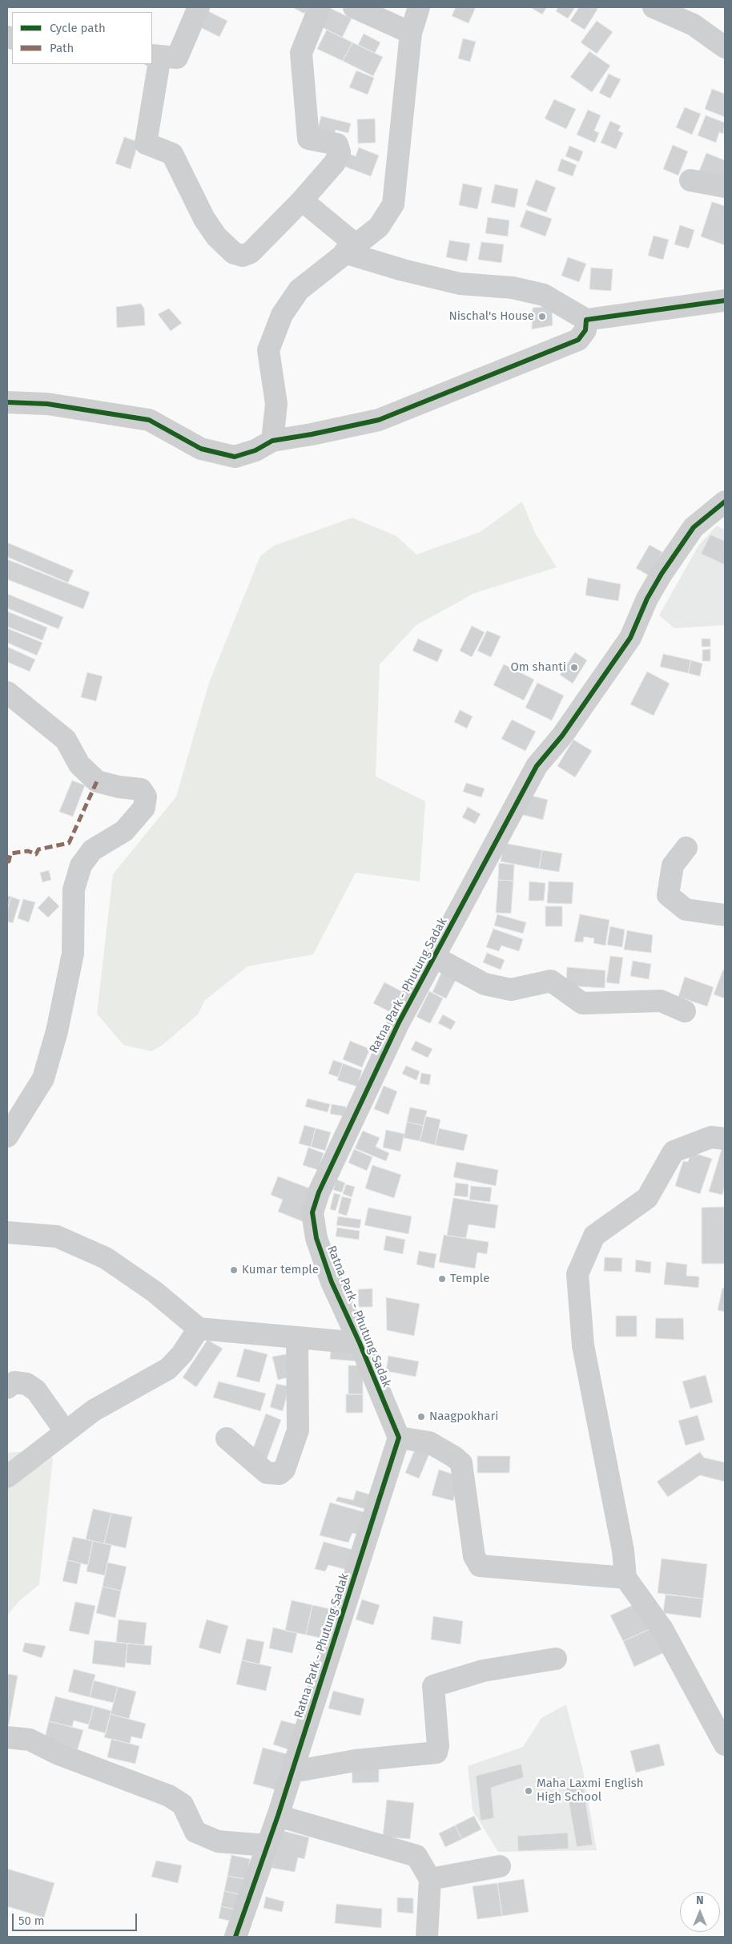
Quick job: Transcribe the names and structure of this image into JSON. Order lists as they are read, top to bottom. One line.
{"streets":{"street":["Ratna Park - Phutung Sadak"]},"places":["Nischal's House","Om shanti","Kumar temple","Temple","Naagpokhari","Maha Laxmi English High School"],"legend":["Cycle path","Path"],"scale_bar":"50 m","north":"top"}
